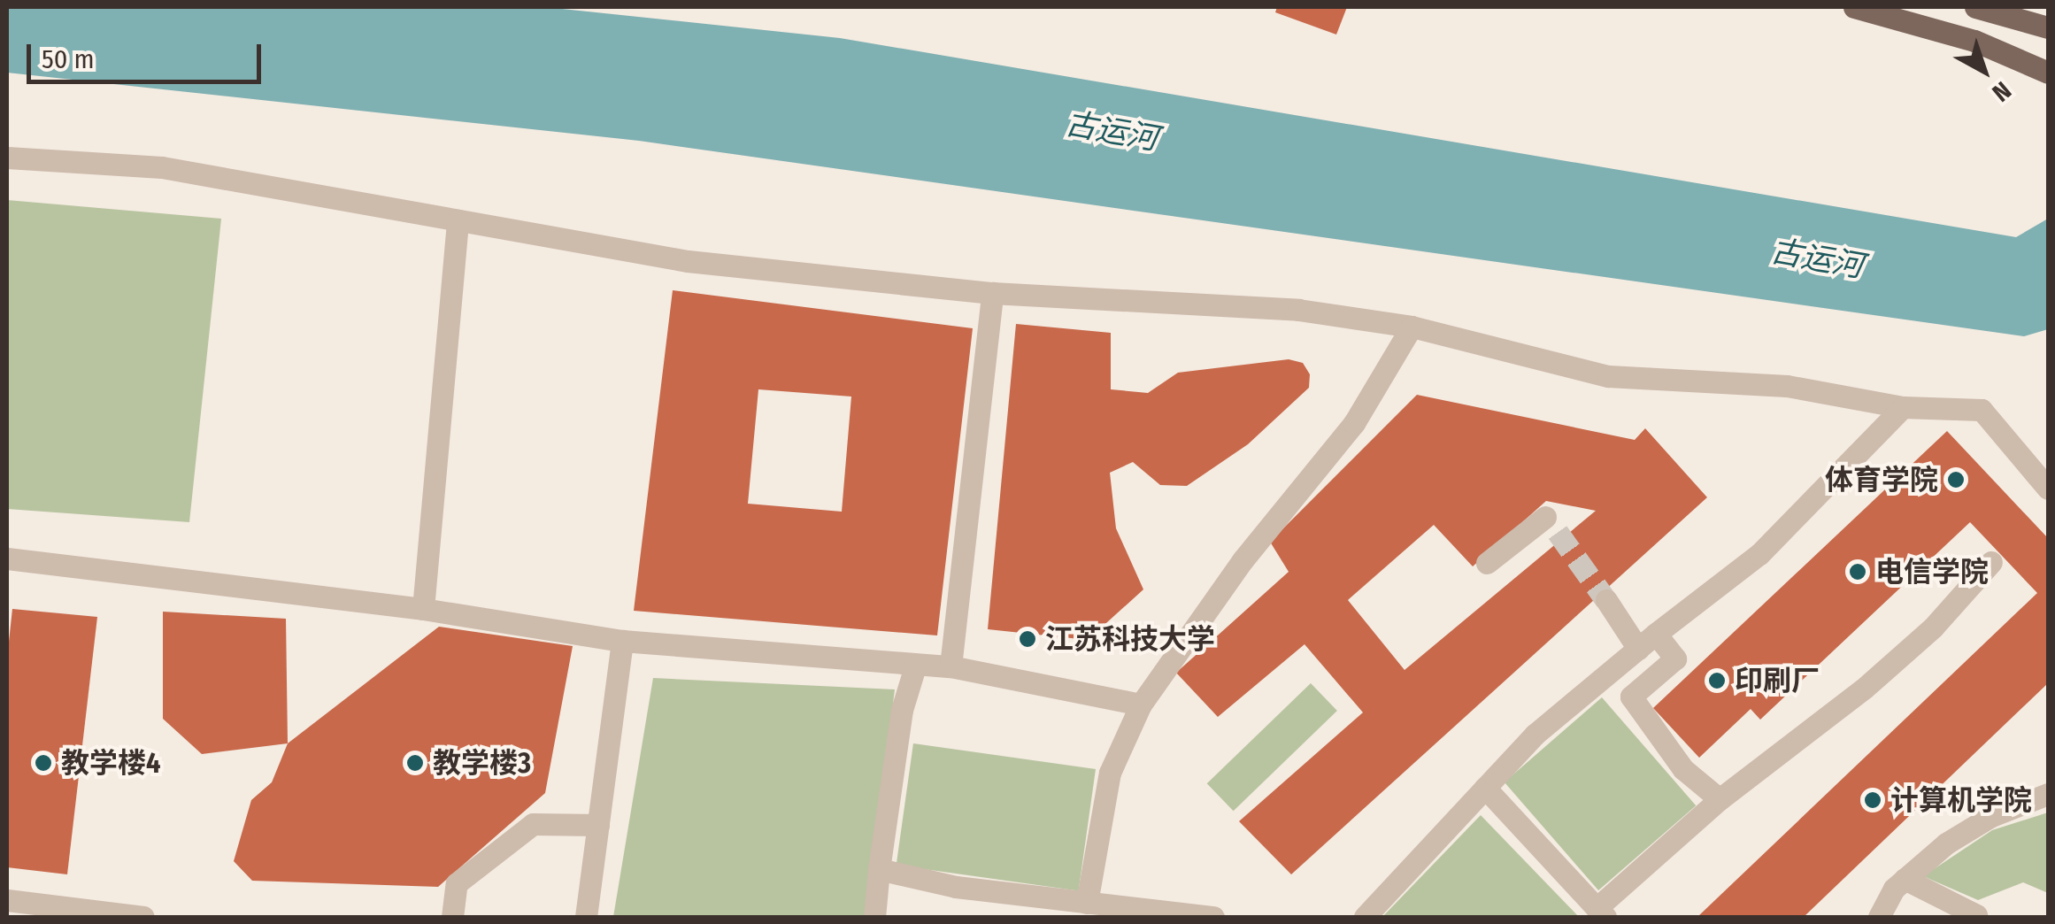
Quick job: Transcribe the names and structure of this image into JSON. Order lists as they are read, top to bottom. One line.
{"water":["古运河"],"places":["体育学院","电信学院","江苏科技大学","印刷厂","教学楼4","教学楼3","计算机学院"],"scale_bar":"50 m","north":"bottom right"}
